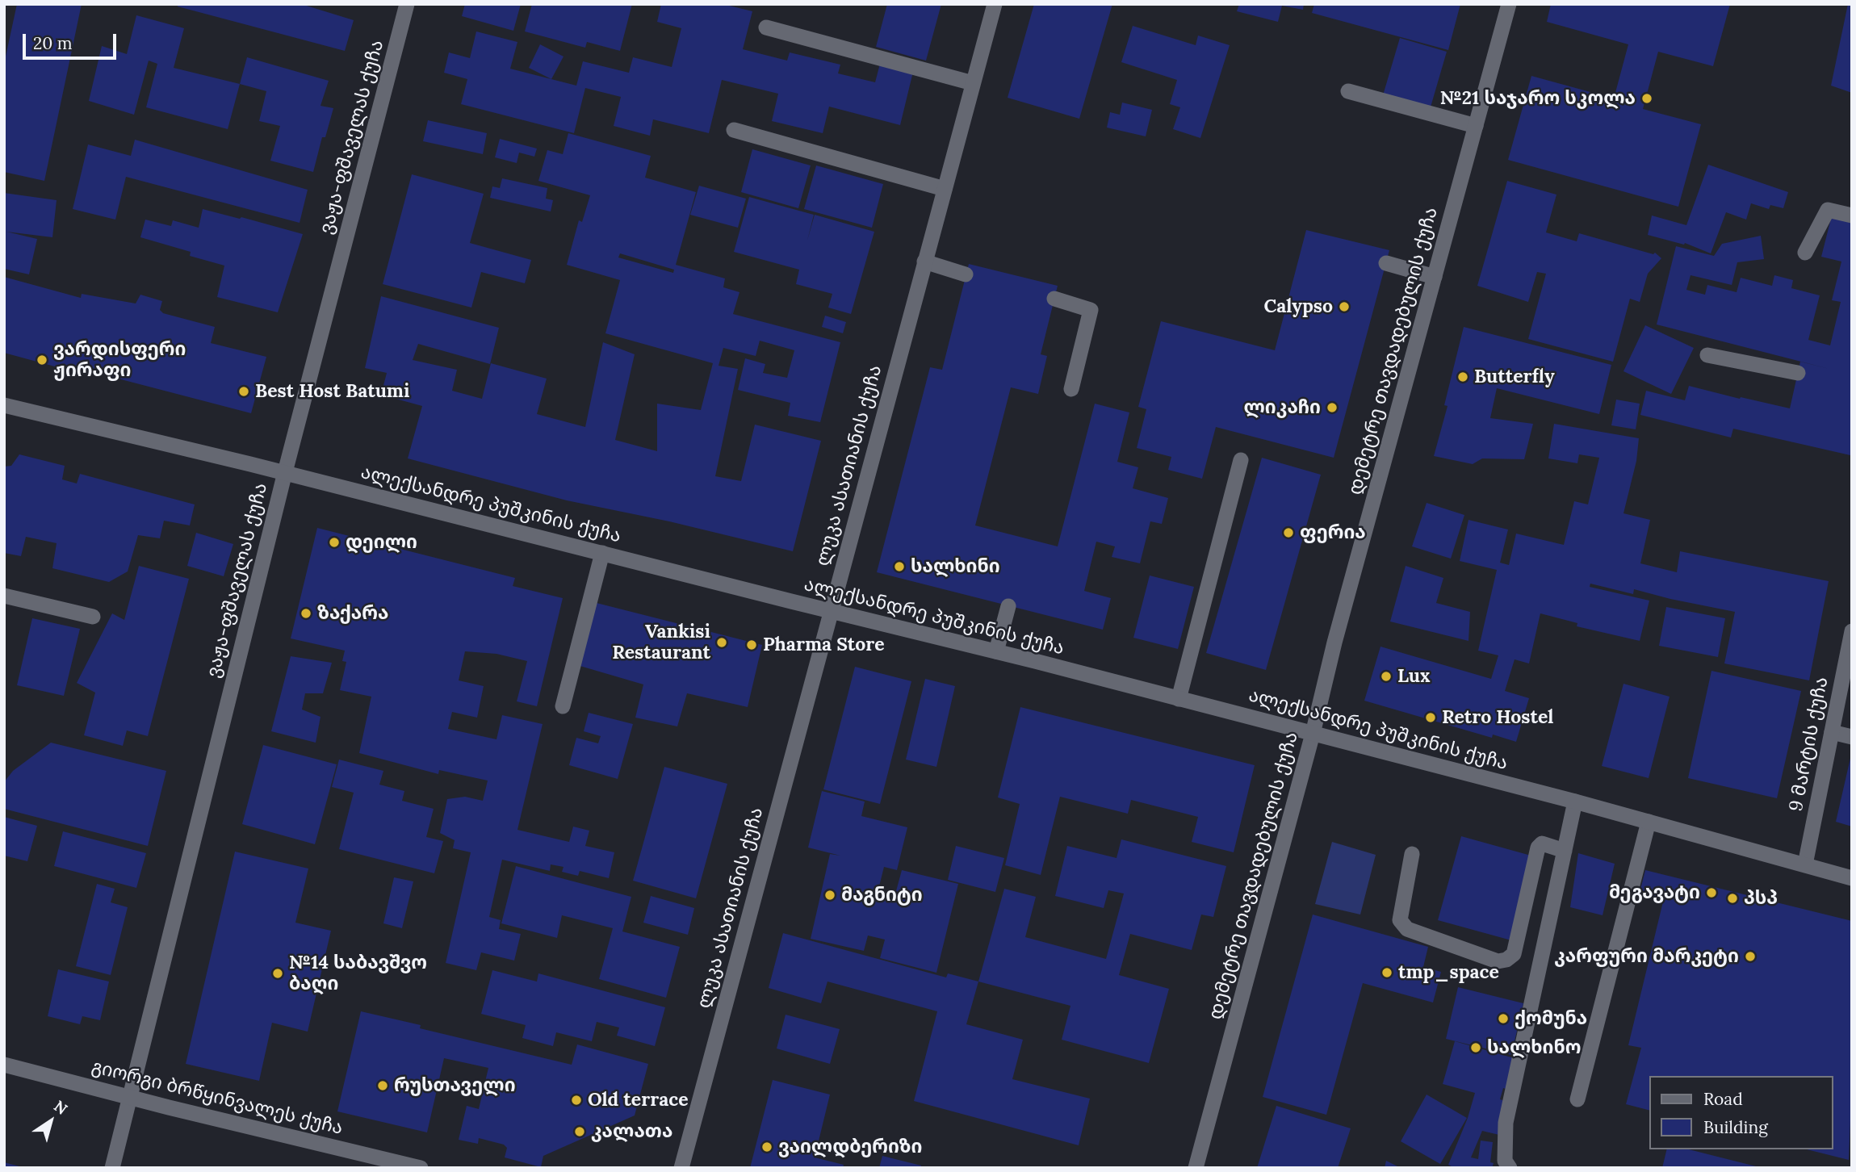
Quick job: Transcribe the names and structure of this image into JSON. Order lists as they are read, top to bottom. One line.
{"streets":{"street":["ვაჟა-ფშაველას ქუჩა","დემეტრე თავდადებულის ქუჩა","ლუკა ასათიანის ქუჩა","ალექსანდრე პუშკინის ქუჩა","9 მარტის ქუჩა","გიორგი ბრწყინვალეს ქუჩა"]},"crossings":[["ვაჟა-ფშაველას ქუჩა","ალექსანდრე პუშკინის ქუჩა"],["ვაჟა-ფშაველას ქუჩა","გიორგი ბრწყინვალეს ქუჩა"],["დემეტრე თავდადებულის ქუჩა","ალექსანდრე პუშკინის ქუჩა"],["ლუკა ასათიანის ქუჩა","ალექსანდრე პუშკინის ქუჩა"],["ალექსანდრე პუშკინის ქუჩა","9 მარტის ქუჩა"]],"places":["№21 საჯარო სკოლა","Calypso","ვარდისფერი ჟირაფი","Butterfly","Best Host Batumi","ლიკაჩი","ფერია","დეილი","სალხინი","ზაქარა","Vankisi Restaurant","Pharma Store","Lux","Retro Hostel","მეგავატი","მაგნიტი","პსპ","კარფური მარკეტი","tmp_space","№14 საბავშვო ბაღი","ქომუნა","სალხინო","რუსთაველი","Old terrace","კალათა","ვაილდბერიზი"],"legend":["Road","Building"],"scale_bar":"20 m","north":"top right"}
